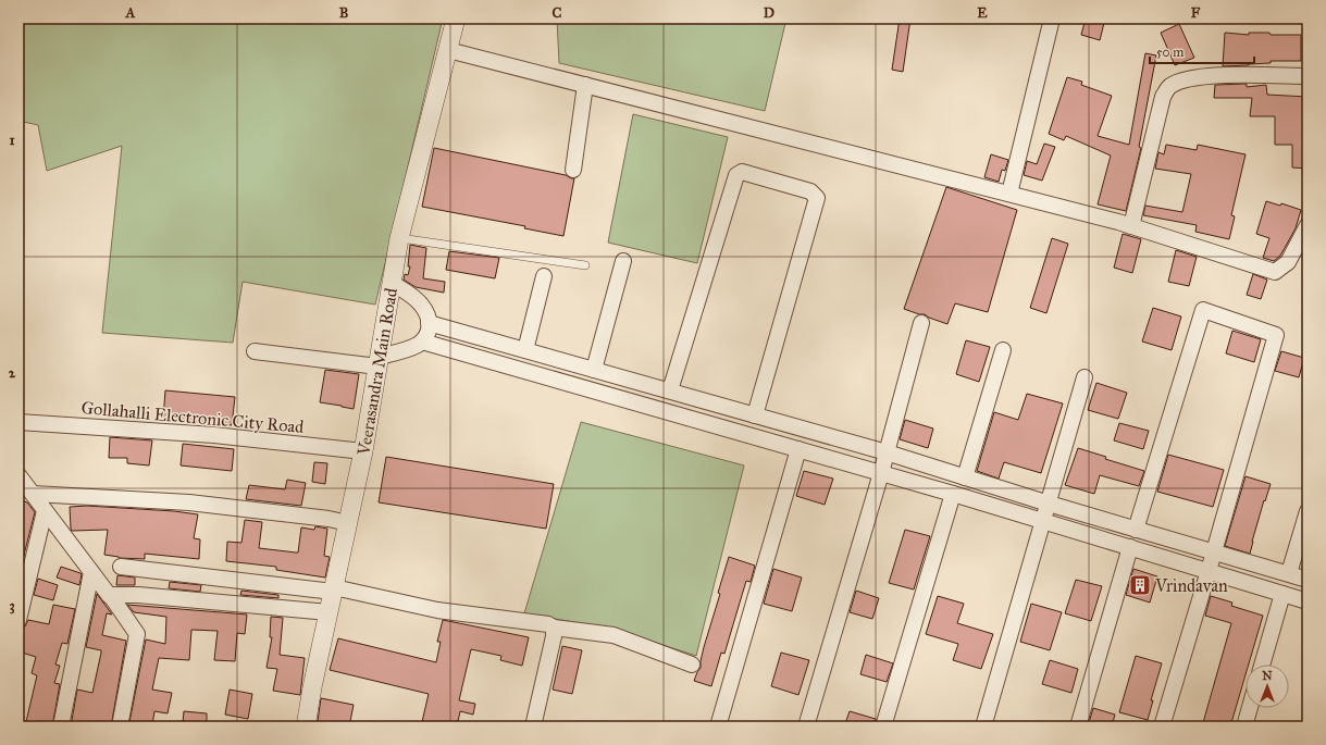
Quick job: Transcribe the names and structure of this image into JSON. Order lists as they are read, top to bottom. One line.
{"streets":{"street":["Veerasandra Main Road","Gollahalli Electronic City Road"]},"crossings":[["Veerasandra Main Road","Gollahalli Electronic City Road"]],"places":{"building":["Vrindavan"]},"scale_bar":"50 m","north":"top","grid":{"columns":["A","B","C","D","E","F"],"rows":["1","2","3"]}}
